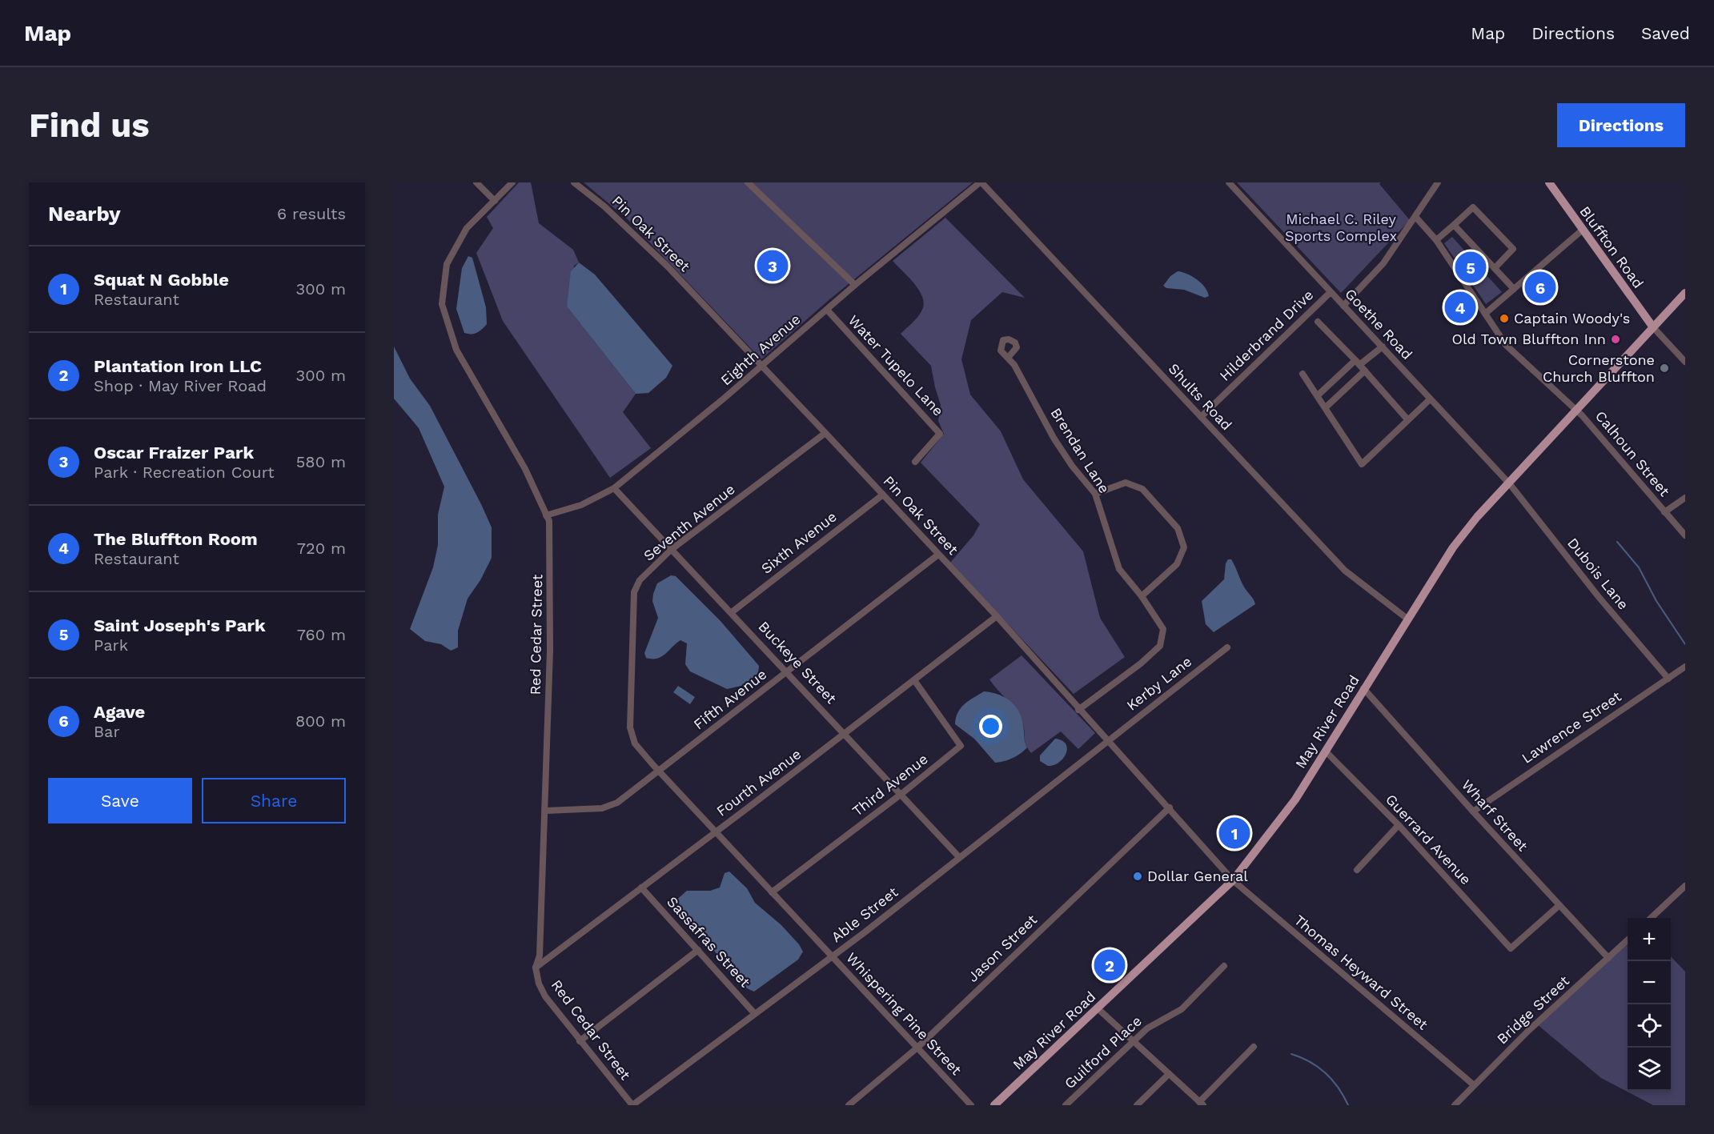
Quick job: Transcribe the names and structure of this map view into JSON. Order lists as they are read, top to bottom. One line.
{"streets":{"main road":["Bluffton Road","May River Road"],"street":["Pin Oak Street","Goethe Road","Hilderbrand Drive","Eighth Avenue","Water Tupelo Lane","Shults Road","Brendan Lane","Calhoun Street","Seventh Avenue","Sixth Avenue","Dubois Lane","Red Cedar Street","Buckeye Street","Kerby Lane","Fifth Avenue","Lawrence Street","Fourth Avenue","Third Avenue","Wharf Street","Guerrard Avenue","Able Street","Sassafras Street","Jason Street","Thomas Heyward Street","Bridge Street","Whispering Pine Street","Guilford Place"]},"crossings":[["Pin Oak Street","Eighth Avenue"],["Pin Oak Street","Brendan Lane"],["Pin Oak Street","Seventh Avenue"],["Pin Oak Street","Sixth Avenue"],["Pin Oak Street","Kerby Lane"],["Pin Oak Street","Fifth Avenue"],["Pin Oak Street","May River Road"],["Pin Oak Street","Fourth Avenue"],["Pin Oak Street","Able Street"],["Pin Oak Street","Jason Street"],["Pin Oak Street","Thomas Heyward Street"],["Bluffton Road","May River Road"],["Goethe Road","Hilderbrand Drive"],["Goethe Road","Dubois Lane"],["Goethe Road","May River Road"],["Hilderbrand Drive","Shults Road"],["Eighth Avenue","Water Tupelo Lane"],["Eighth Avenue","Shults Road"],["Eighth Avenue","Red Cedar Street"],["Eighth Avenue","Buckeye Street"],["Shults Road","May River Road"],["Calhoun Street","May River Road"],["Seventh Avenue","Buckeye Street"],["Seventh Avenue","Fifth Avenue"],["Seventh Avenue","Whispering Pine Street"],["Sixth Avenue","Buckeye Street"],["Dubois Lane","May River Road"],["Dubois Lane","Lawrence Street"],["Red Cedar Street","Fifth Avenue"],["Red Cedar Street","Fourth Avenue"],["Red Cedar Street","Able Street"],["Buckeye Street","Fifth Avenue"],["Buckeye Street","Fourth Avenue"],["Buckeye Street","Third Avenue"],["Buckeye Street","Able Street"],["Kerby Lane","Able Street"],["Fifth Avenue","Whispering Pine Street"],["May River Road","Wharf Street"],["May River Road","Guerrard Avenue"],["May River Road","Thomas Heyward Street"],["Lawrence Street","Wharf Street"],["Fourth Avenue","Third Avenue"],["Fourth Avenue","Sassafras Street"],["Fourth Avenue","Whispering Pine Street"],["Third Avenue","Whispering Pine Street"],["Wharf Street","Guerrard Avenue"],["Wharf Street","Bridge Street"],["Able Street","Sassafras Street"],["Able Street","Whispering Pine Street"],["Jason Street","Whispering Pine Street"],["Thomas Heyward Street","Bridge Street"]],"parks":["Michael C. Riley Sports Complex"],"places":["Captain Woody's","Old Town Bluffton Inn","Cornerstone Church Bluffton","Dollar General"],"page":{"header":"Map","nav":["Map","Directions","Saved"],"buttons":["Directions",["Save","Share"]],"title":"Find us","heading":["Nearby","6 results"],"list":[{"mark":"1","name":"Squat N Gobble","note":"Restaurant","value":"300 m"},{"mark":"2","name":"Plantation Iron LLC","note":"Shop · May River Road","value":"300 m"},{"mark":"3","name":"Oscar Fraizer Park","note":"Park · Recreation Court","value":"580 m"},{"mark":"4","name":"The Bluffton Room","note":"Restaurant","value":"720 m"},{"mark":"5","name":"Saint Joseph's Park","note":"Park","value":"760 m"},{"mark":"6","name":"Agave","note":"Bar","value":"800 m"}],"pins":["3","5","6","4","1","2"],"map_buttons":["+","−"]}}
